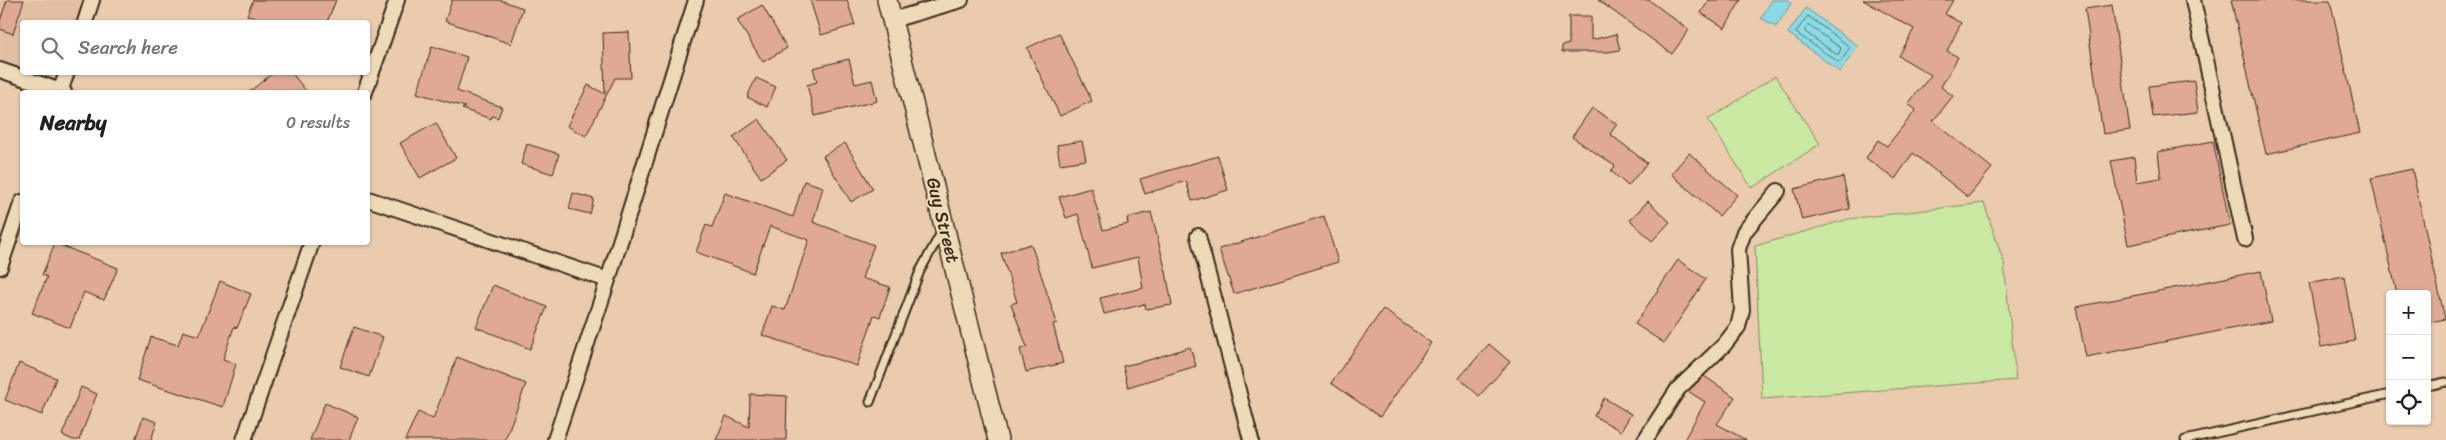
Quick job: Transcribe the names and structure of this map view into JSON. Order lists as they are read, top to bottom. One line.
{"streets":{"street":["Guy Street"]},"page":{"search":"Search here","heading":["Nearby","0 results"],"map_buttons":["+","−"]}}
